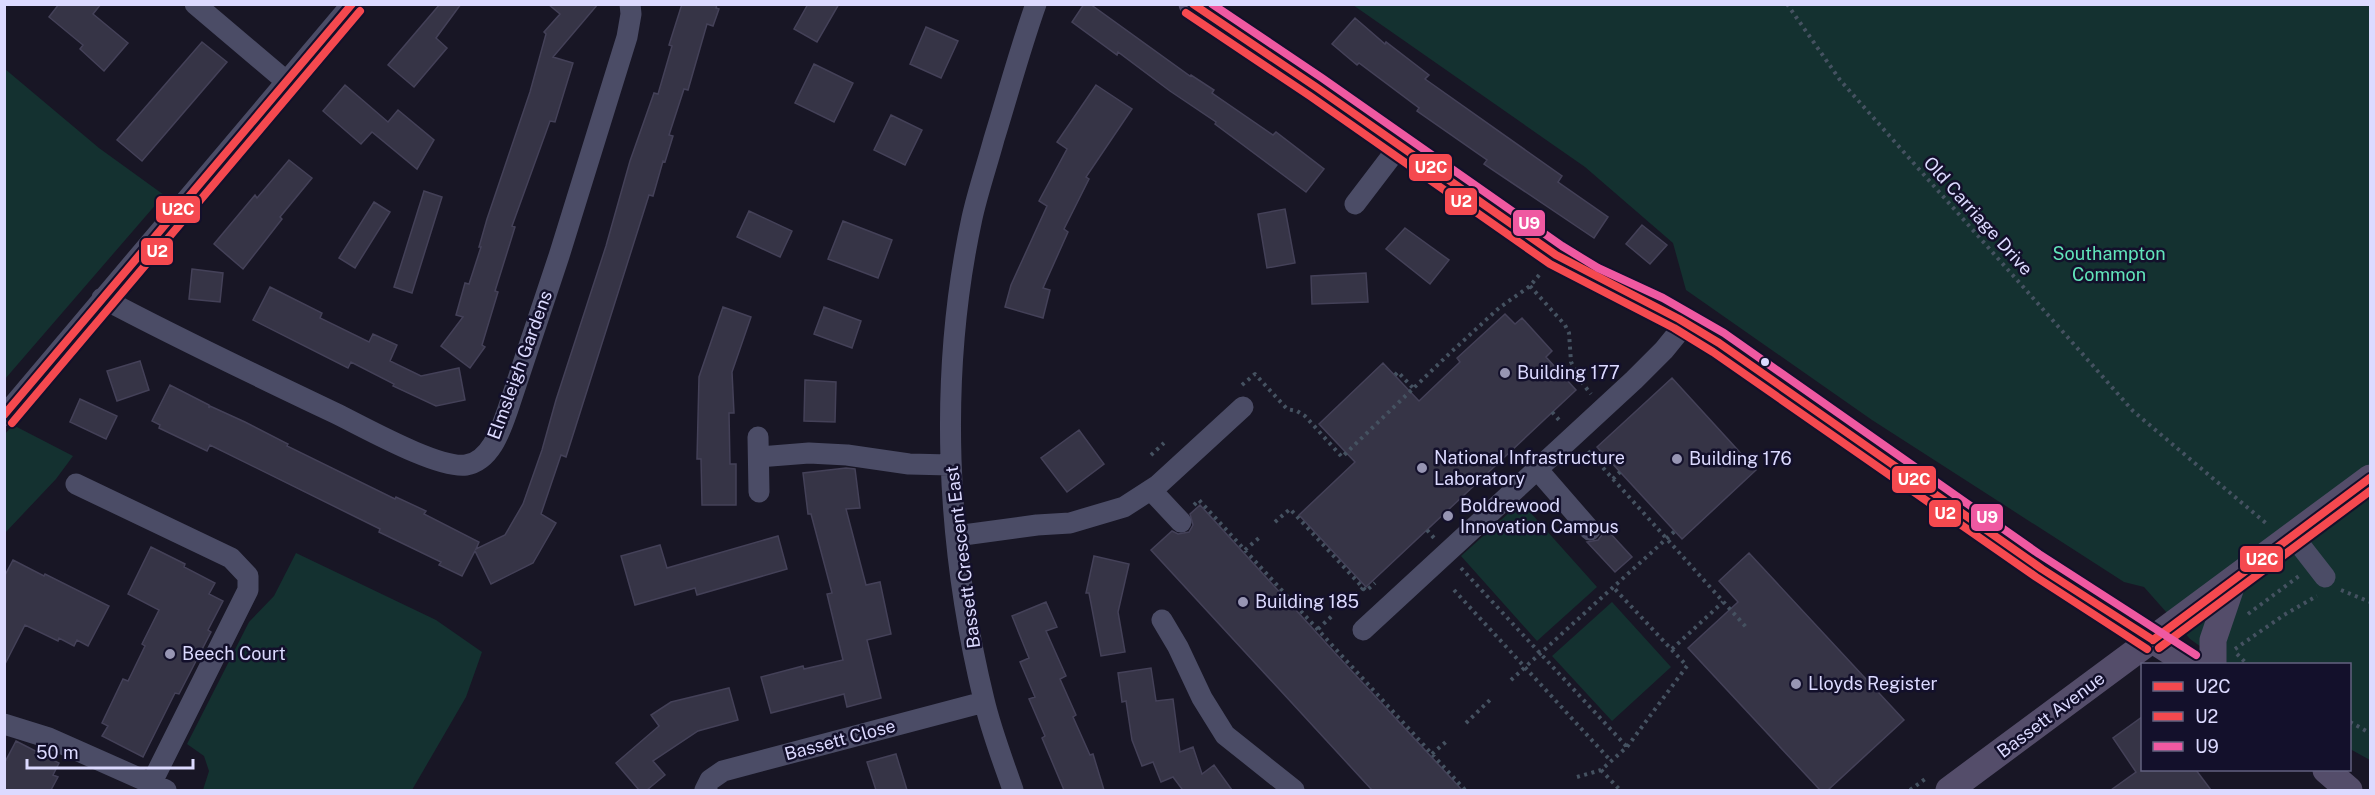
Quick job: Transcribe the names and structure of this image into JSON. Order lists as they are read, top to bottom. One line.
{"streets":{"main road":["Bassett Avenue"],"street":["Elmsleigh Gardens","Bassett Crescent East","Bassett Close"],"path":["Old Carriage Drive"]},"crossings":[["Old Carriage Drive","Bassett Avenue"],["Bassett Crescent East","Bassett Close"]],"parks":["Southampton Common"],"places":["Building 177","Building 176","National Infrastructure Laboratory","Boldrewood Innovation Campus","Building 185","Beech Court","Lloyds Register"],"lines":["transit line U2C","transit line U9","transit line U2"],"legend":["U2C","U2","U9"],"scale_bar":"50 m"}
